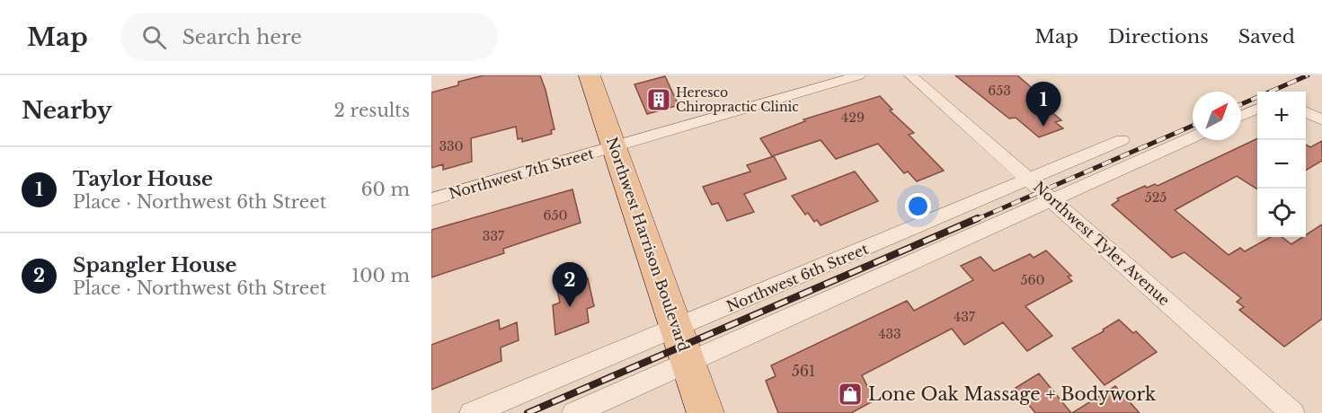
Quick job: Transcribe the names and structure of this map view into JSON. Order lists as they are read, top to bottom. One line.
{"streets":{"main road":["Northwest Harrison Boulevard"],"street":["Northwest 7th Street","Northwest Tyler Avenue","Northwest 6th Street"]},"crossings":[["Northwest 7th Street","Northwest Harrison Boulevard"],["Northwest Tyler Avenue","Northwest 6th Street"],["Northwest Harrison Boulevard","Northwest 6th Street"]],"places":{"building":["Heresco Chiropractic Clinic"],"shop":["Lone Oak Massage + Bodywork"]},"house_numbers":["653","429","330","525","650","337","560","437","433","561"],"north":"top right","page":{"header":"Map","search":"Search here","nav":["Map","Directions","Saved"],"heading":["Nearby","2 results"],"pins":["1","2"],"map_buttons":["+","−"],"list":[{"mark":"1","name":"Taylor House","note":"Place · Northwest 6th Street","value":"60 m"},{"mark":"2","name":"Spangler House","note":"Place · Northwest 6th Street","value":"100 m"}]}}
